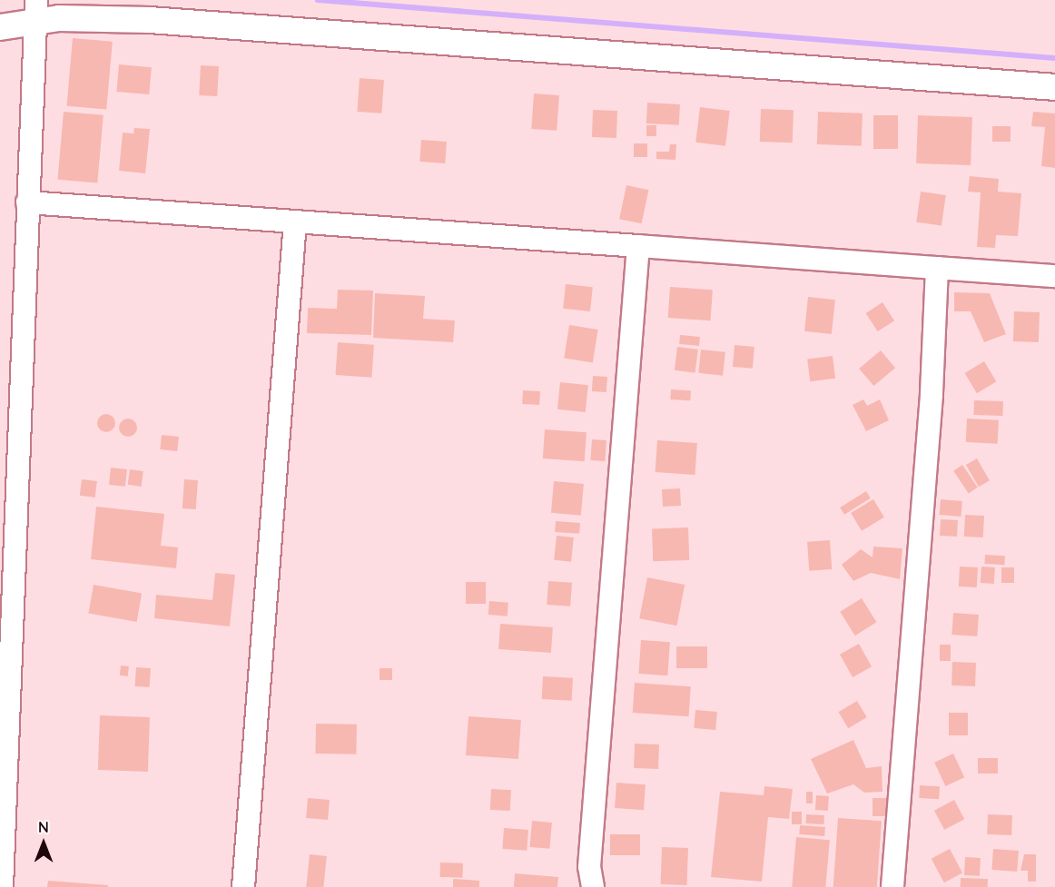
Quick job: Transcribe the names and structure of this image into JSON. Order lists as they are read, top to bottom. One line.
{"north":"top"}
